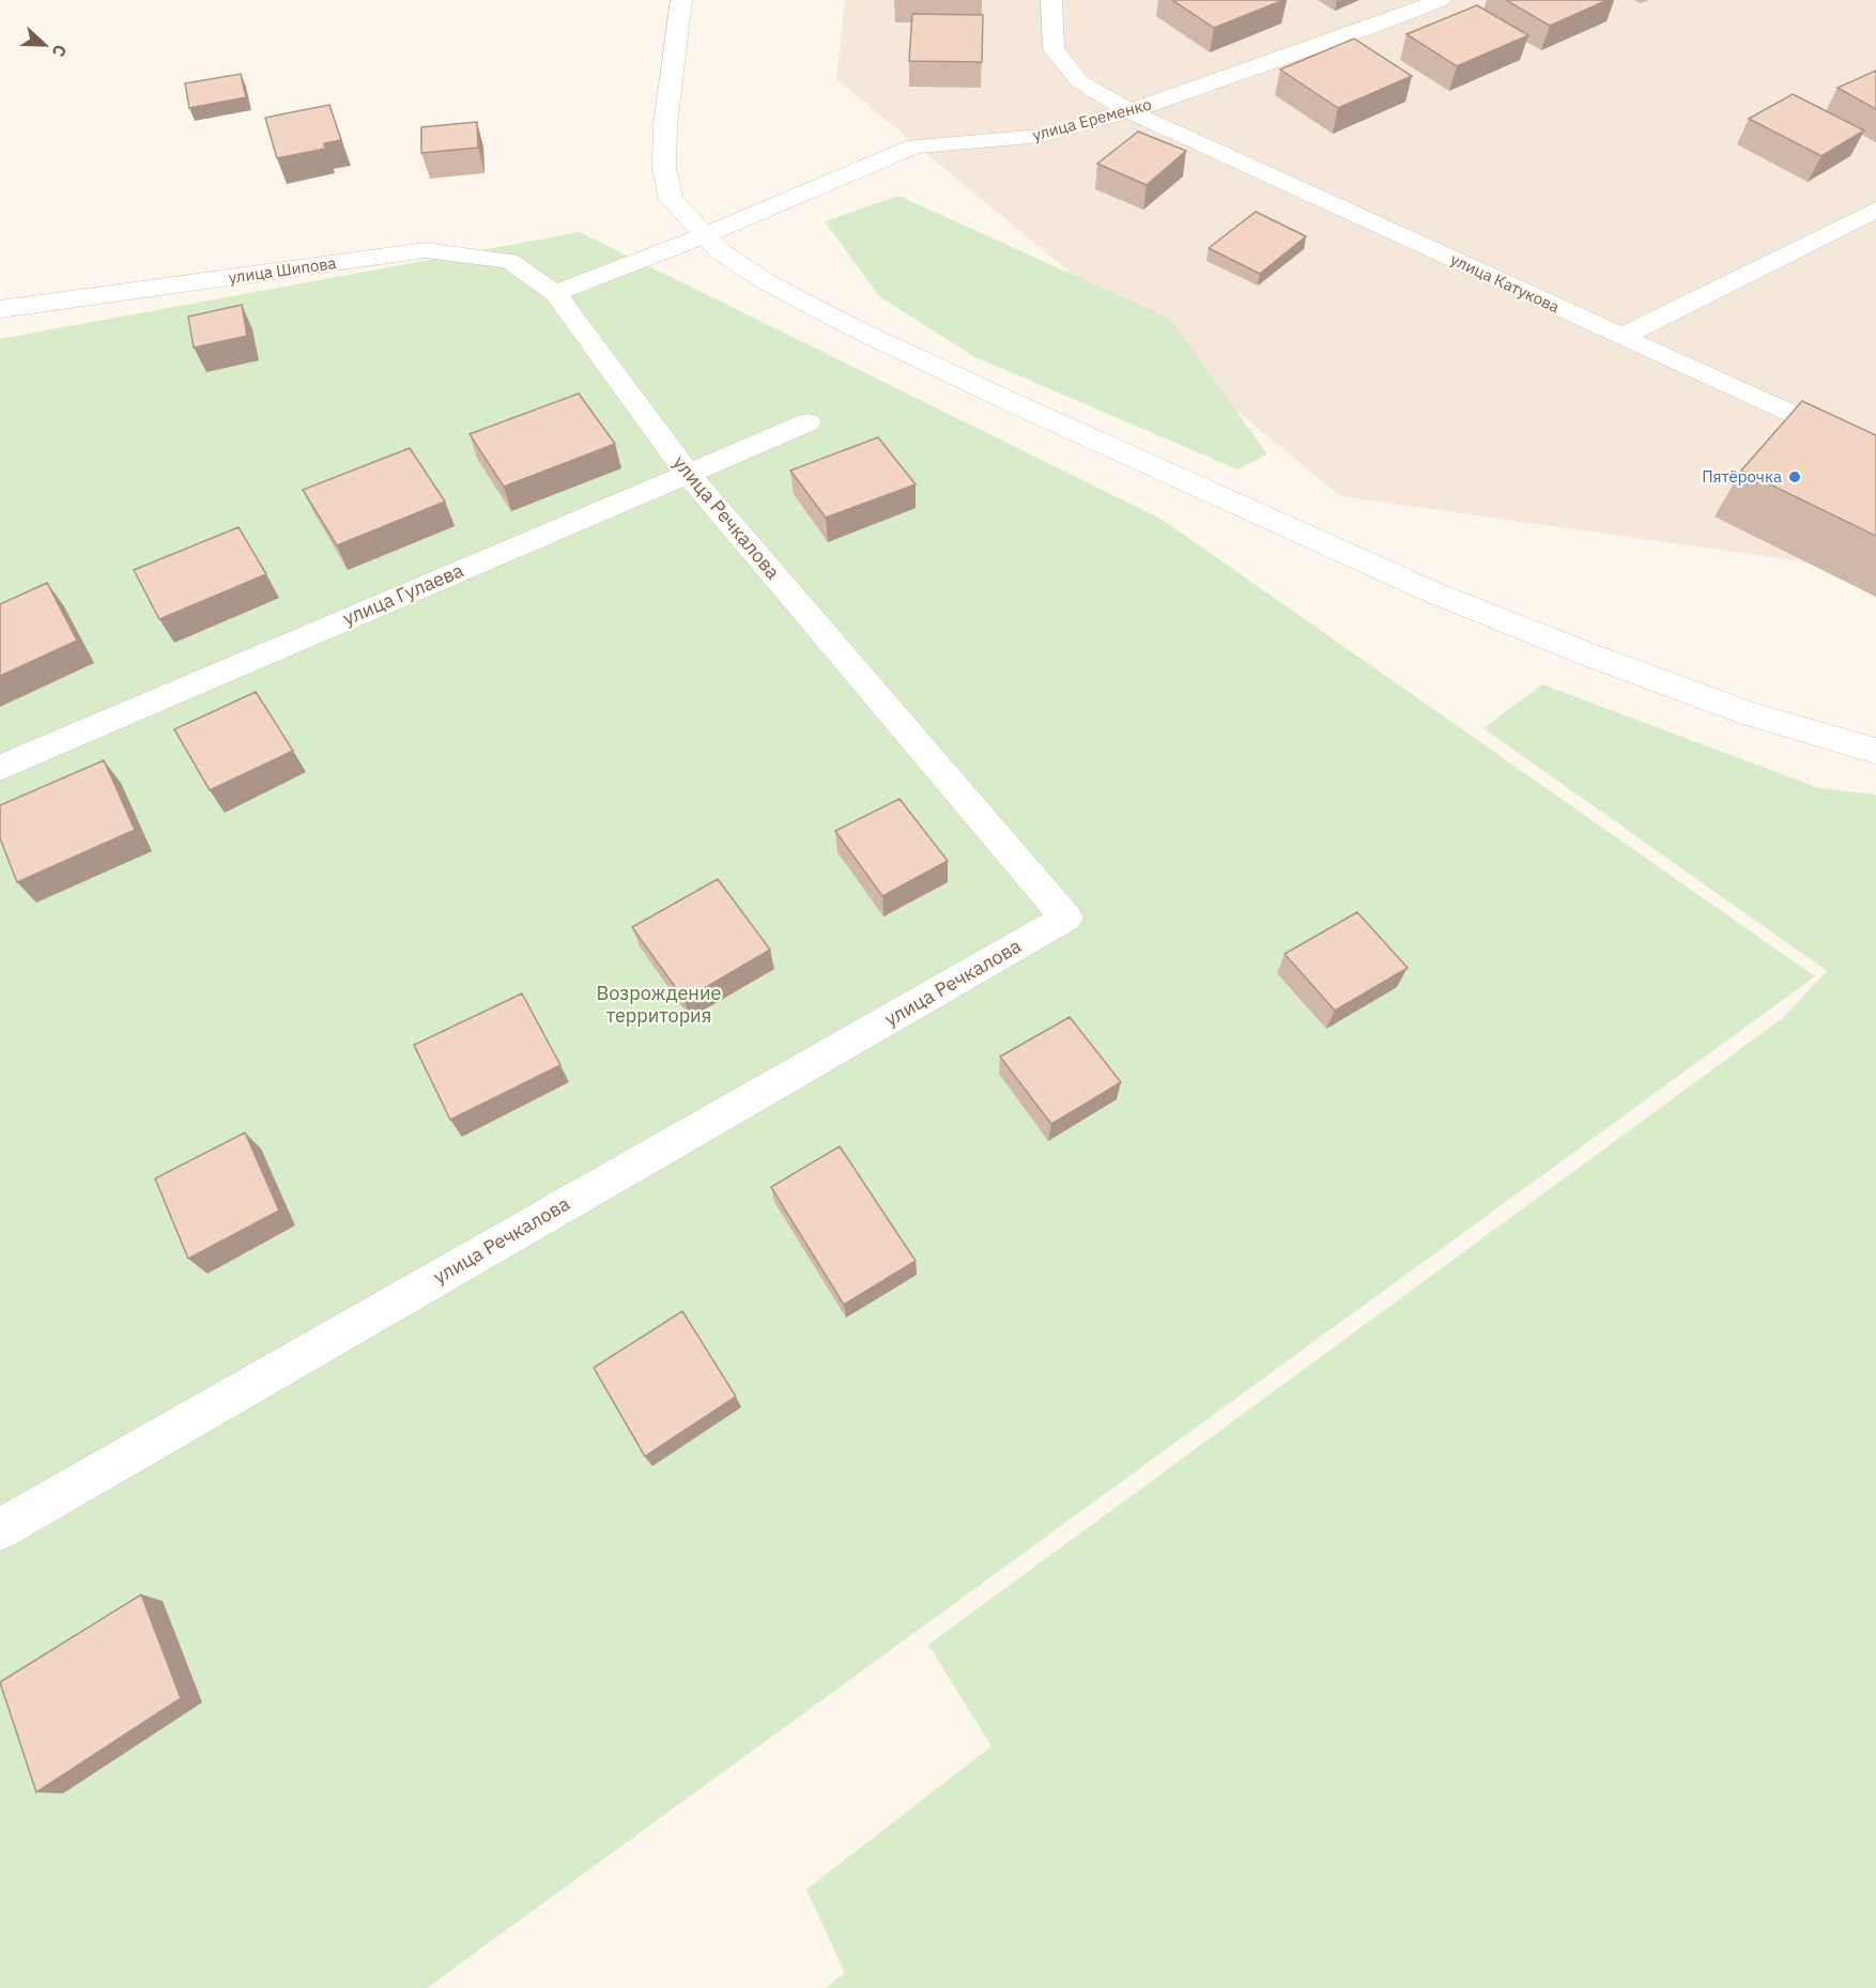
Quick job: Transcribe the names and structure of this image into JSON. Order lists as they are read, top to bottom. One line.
{"streets":{"street":["улица Еременко","улица Шипова","улица Катукова","улица Речкалова","улица Гулаева"]},"crossings":[["улица Еременко","улица Катукова"],["улица Шипова","улица Речкалова"],["улица Речкалова","улица Гулаева"]],"parks":["Возрождение территория"],"places":["Пятёрочка"],"north":"right"}
